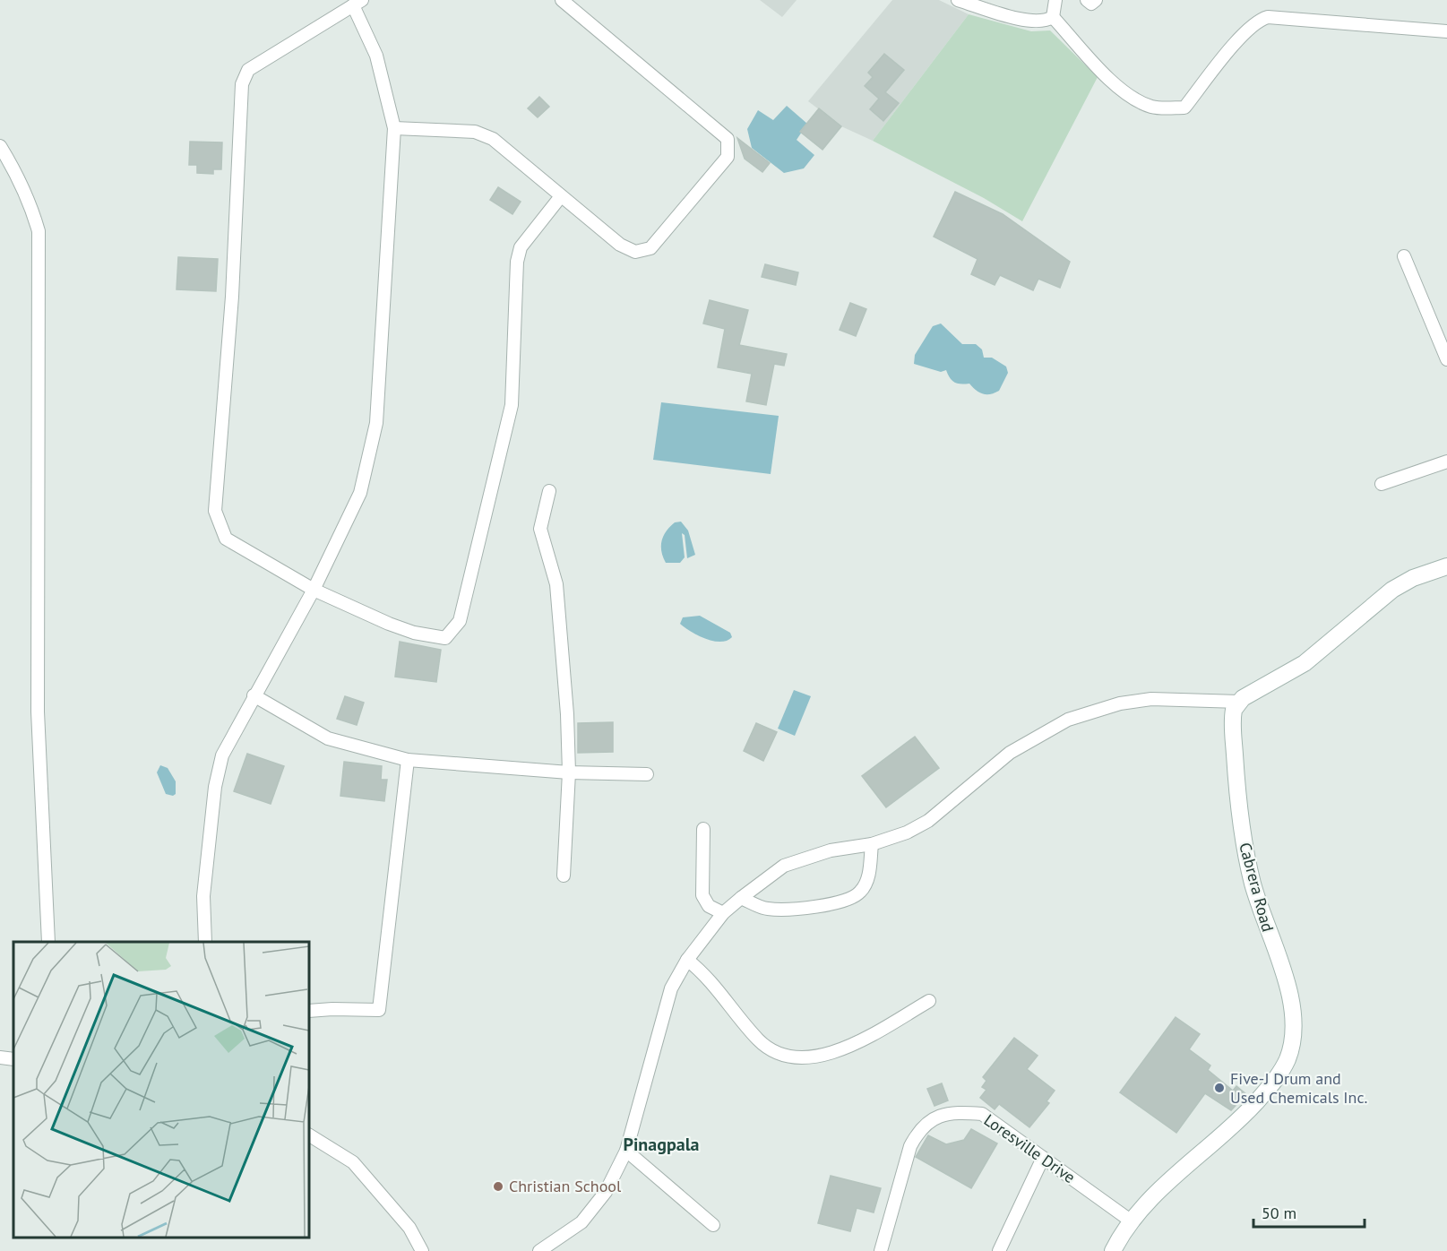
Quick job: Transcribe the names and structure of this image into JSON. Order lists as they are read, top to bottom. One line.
{"streets":{"main road":["Cabrera Road"],"street":["Loresville Drive"]},"crossings":[["Cabrera Road","Loresville Drive"]],"districts":["Pinagpala"],"places":["Five-J Drum and Used Chemicals Inc.","Christian School"],"scale_bar":"50 m"}
